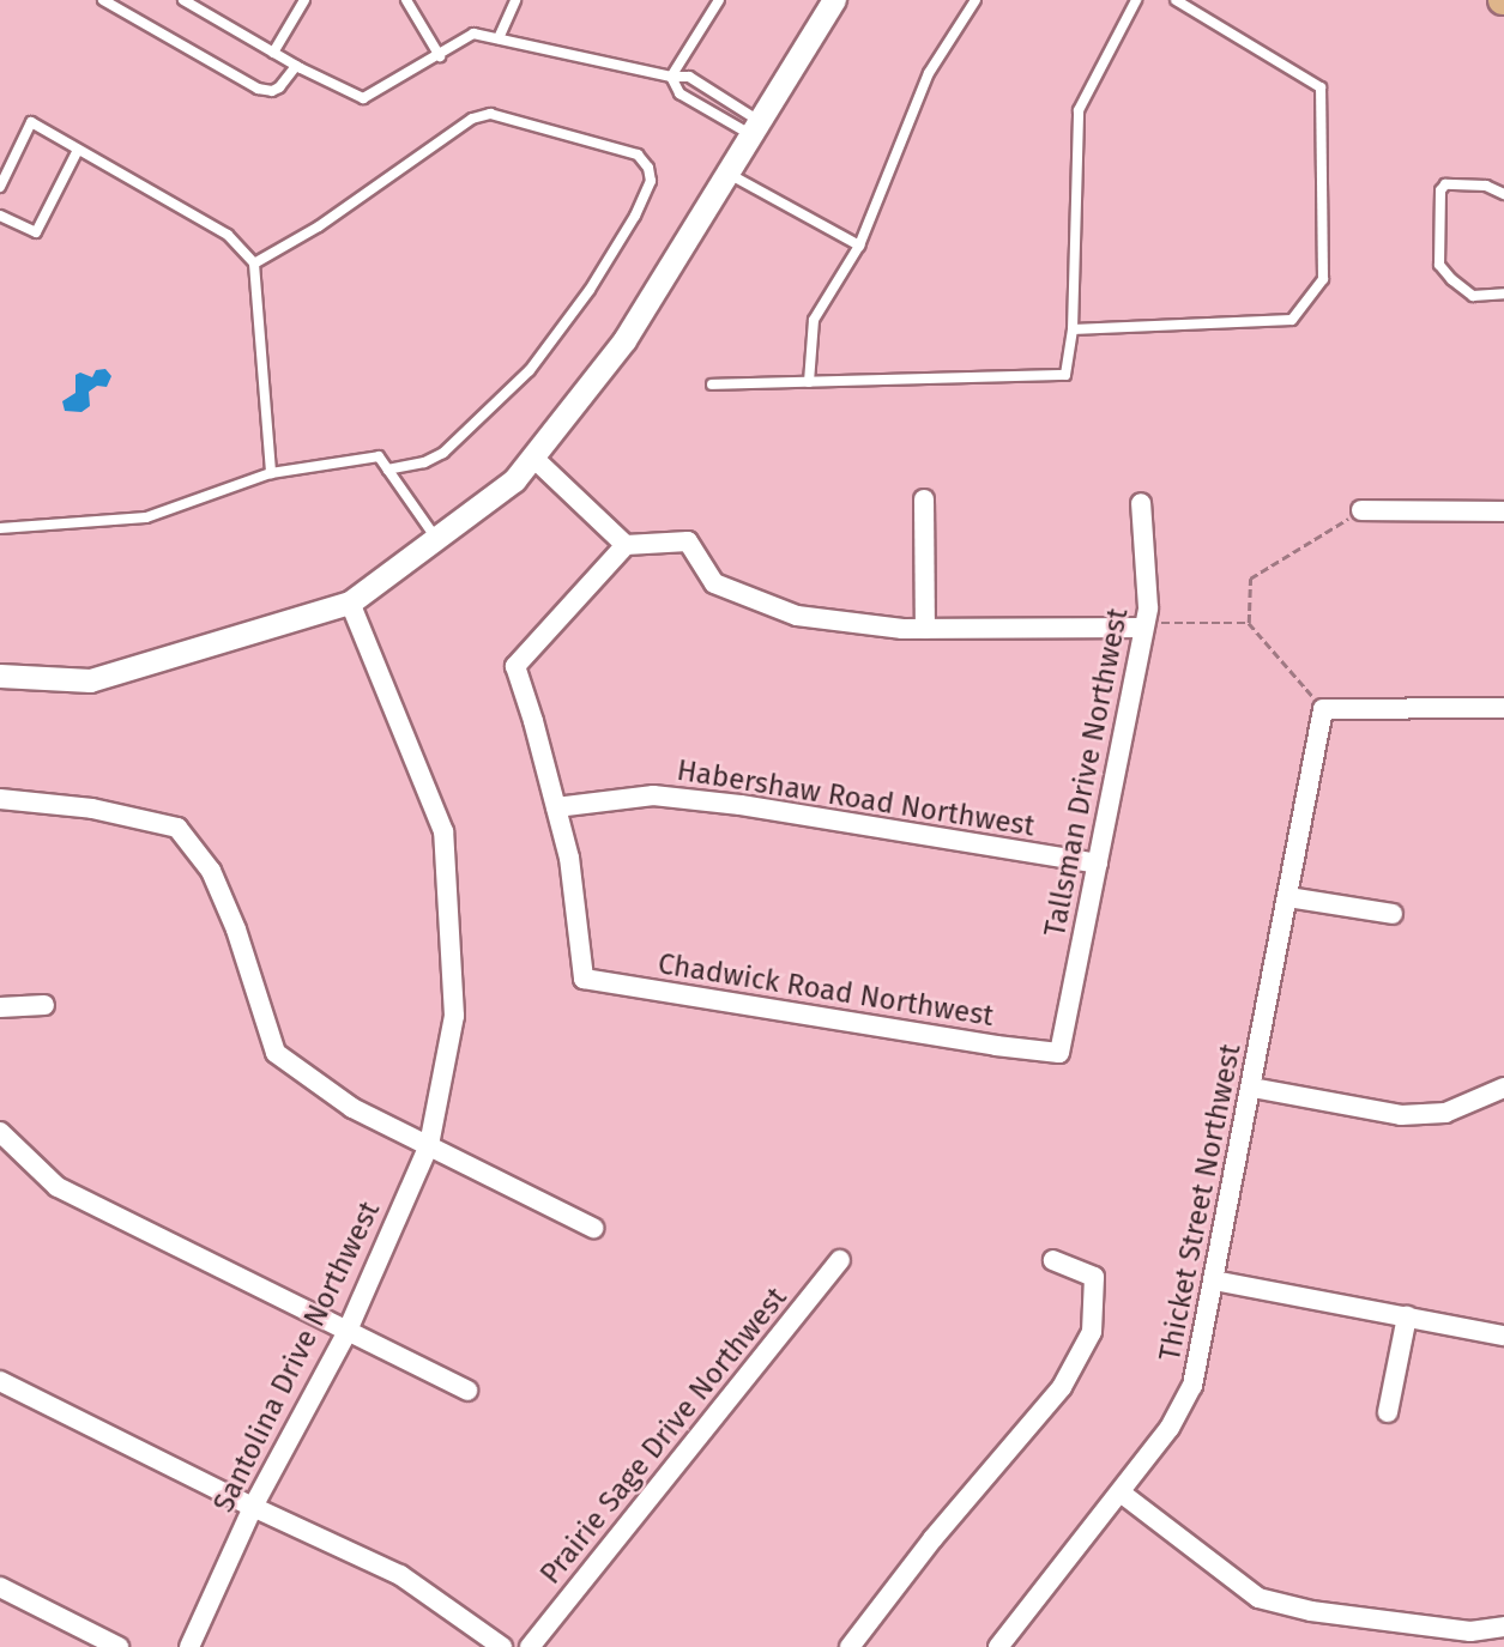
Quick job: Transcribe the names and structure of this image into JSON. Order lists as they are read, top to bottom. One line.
{"streets":{"street":["Tallsman Drive Northwest","Habershaw Road Northwest","Chadwick Road Northwest","Thicket Street Northwest","Santolina Drive Northwest","Prairie Sage Drive Northwest"]},"crossings":[["Tallsman Drive Northwest","Habershaw Road Northwest"],["Tallsman Drive Northwest","Chadwick Road Northwest"],["Habershaw Road Northwest","Chadwick Road Northwest"]]}
